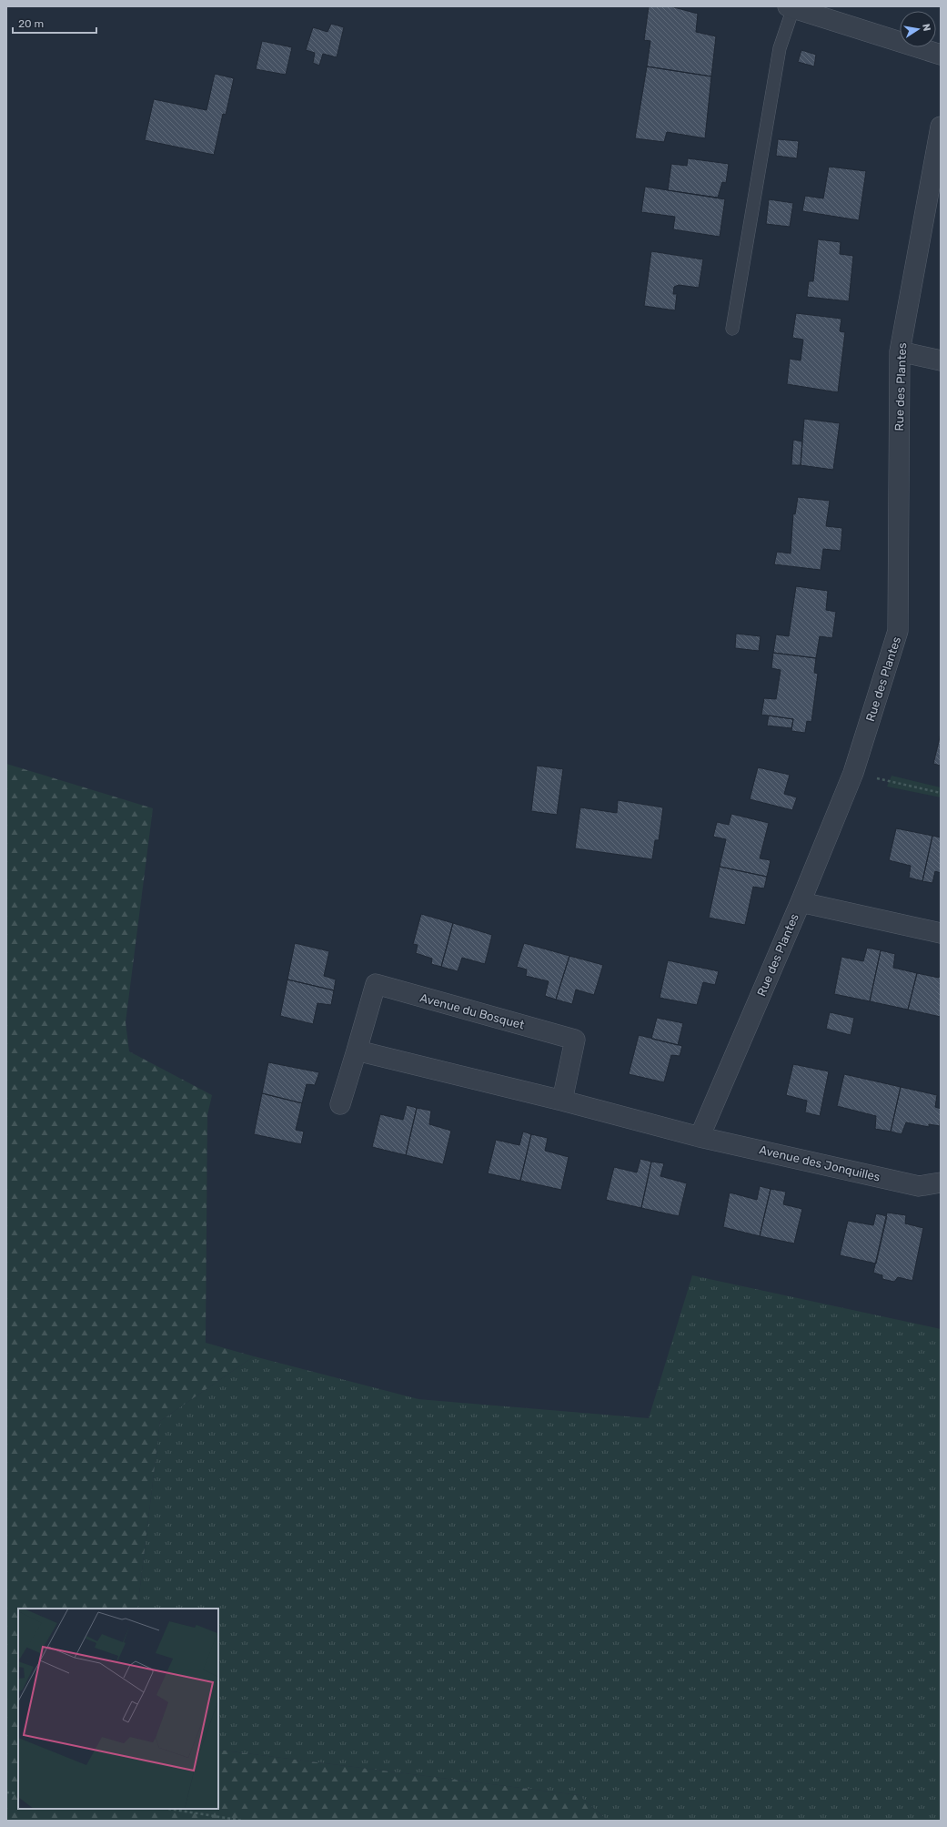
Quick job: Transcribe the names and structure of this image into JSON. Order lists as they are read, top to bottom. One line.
{"streets":{"street":["Rue des Plantes","Avenue du Bosquet","Avenue des Jonquilles"]},"crossings":[["Rue des Plantes","Avenue des Jonquilles"]],"scale_bar":"20 m","north":"right"}
